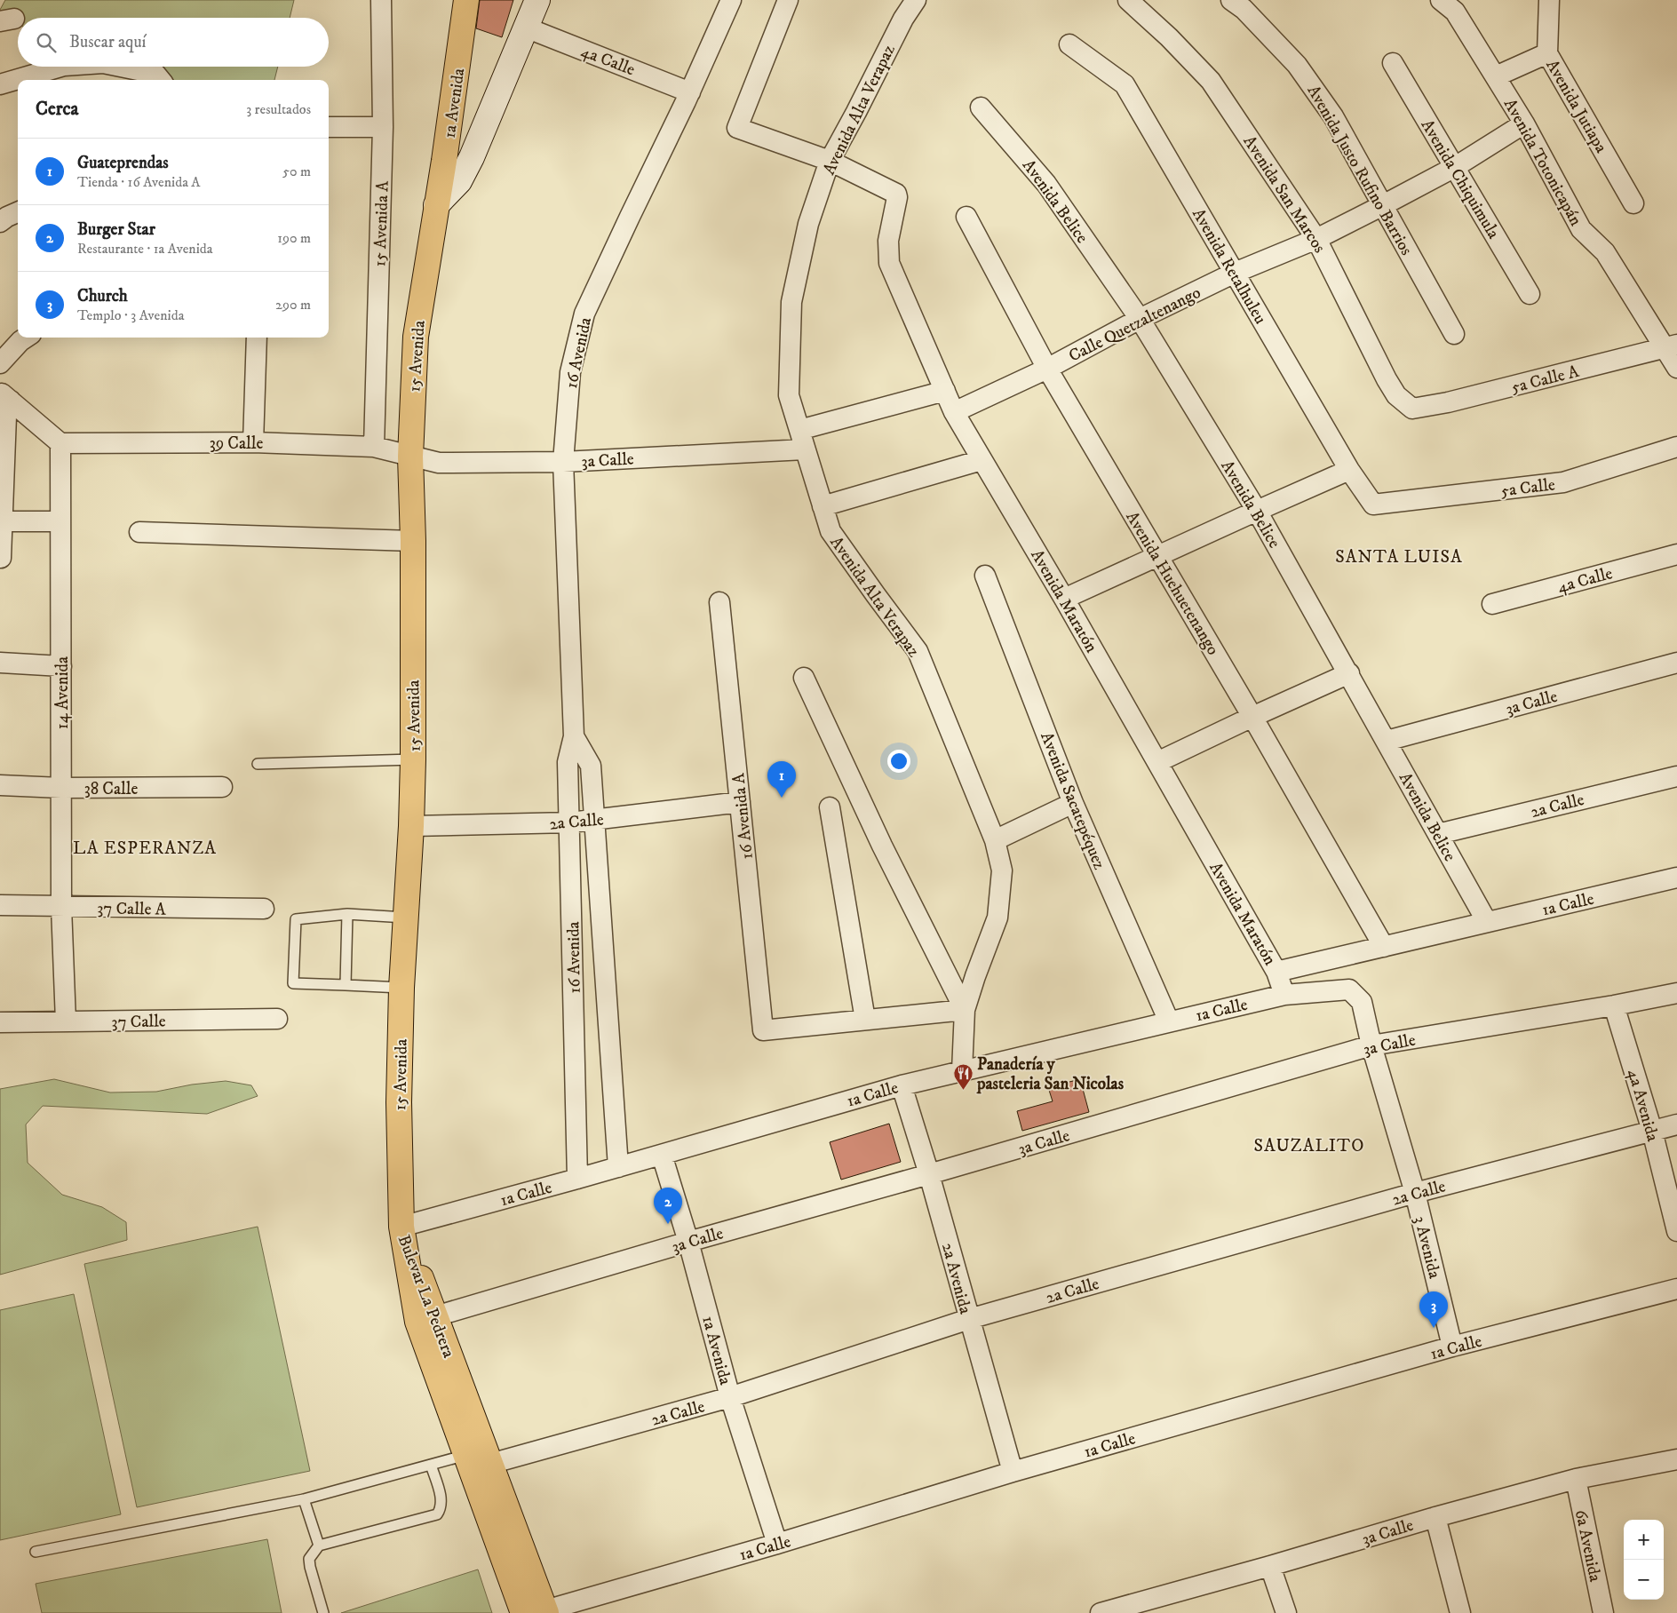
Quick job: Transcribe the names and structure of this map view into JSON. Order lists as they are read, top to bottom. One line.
{"streets":{"main road":["1a Avenida","15 Avenida","Bulevar La Pedrera"],"street":["4a Calle","Avenida Jutiapa","Avenida Alta Verapaz","Avenida Totonicapán","Avenida Justo Rufino Barrios","Avenida Chiquimula","Avenida San Marcos","Avenida Belice","15 Avenida A","Avenida Retalhuleu","Calle Quetzaltenango","16 Avenida","5a Calle A","39 Calle","3a Calle","5a Calle","Avenida Huehuetenango","Avenida Maratón","14 Avenida","38 Calle","Avenida Sacatepéquez","2a Calle","16 Avenida A","1a Calle","37 Calle A","37 Calle","4a Avenida","3 Avenida","2a Avenida","6a Avenida"]},"crossings":[["4a Calle","16 Avenida"],["1a Avenida","15 Avenida"],["1a Avenida","3a Calle"],["1a Avenida","2a Calle"],["1a Avenida","1a Calle"],["Avenida Alta Verapaz","3a Calle"],["Avenida Alta Verapaz","Avenida Maratón"],["Avenida Alta Verapaz","1a Calle"],["Avenida Totonicapán","Calle Quetzaltenango"],["Avenida Totonicapán","5a Calle A"],["Avenida Justo Rufino Barrios","Calle Quetzaltenango"],["Avenida Chiquimula","Calle Quetzaltenango"],["Avenida San Marcos","Calle Quetzaltenango"],["Avenida San Marcos","5a Calle A"],["Avenida Belice","Calle Quetzaltenango"],["Avenida Belice","3a Calle"],["Avenida Belice","2a Calle"],["Avenida Belice","1a Calle"],["15 Avenida A","39 Calle"],["Avenida Retalhuleu","Calle Quetzaltenango"],["Avenida Retalhuleu","5a Calle"],["Calle Quetzaltenango","Avenida Huehuetenango"],["Calle Quetzaltenango","Avenida Maratón"],["16 Avenida","3a Calle"],["16 Avenida","2a Calle"],["16 Avenida","1a Calle"],["15 Avenida","39 Calle"],["15 Avenida","3a Calle"],["15 Avenida","2a Calle"],["15 Avenida","1a Calle"],["15 Avenida","Bulevar La Pedrera"],["39 Calle","3a Calle"],["39 Calle","14 Avenida"],["3a Calle","4a Avenida"],["3a Calle","3 Avenida"],["3a Calle","2a Avenida"],["3a Calle","Bulevar La Pedrera"],["3a Calle","6a Avenida"],["Avenida Huehuetenango","1a Calle"],["Avenida Maratón","1a Calle"],["14 Avenida","38 Calle"],["14 Avenida","37 Calle A"],["14 Avenida","37 Calle"],["Avenida Sacatepéquez","1a Calle"],["2a Calle","16 Avenida A"],["2a Calle","4a Avenida"],["2a Calle","3 Avenida"],["2a Calle","2a Avenida"],["2a Calle","Bulevar La Pedrera"],["1a Calle","3 Avenida"],["1a Calle","2a Avenida"],["1a Calle","Bulevar La Pedrera"]],"districts":["SANTA LUISA","LA ESPERANZA","SAUZALITO"],"places":{"restaurant":["Panadería y pasteleria San Nicolas"]},"page":{"search":"Buscar aquí","heading":["Cerca","3 resultados"],"list":[{"mark":"1","name":"Guateprendas","note":"Tienda · 16 Avenida A","value":"50 m"},{"mark":"2","name":"Burger Star","note":"Restaurante · 1a Avenida","value":"190 m"},{"mark":"3","name":"Church","note":"Templo · 3 Avenida","value":"290 m"}],"pins":["1","2","3"],"map_buttons":["+","−"]}}
